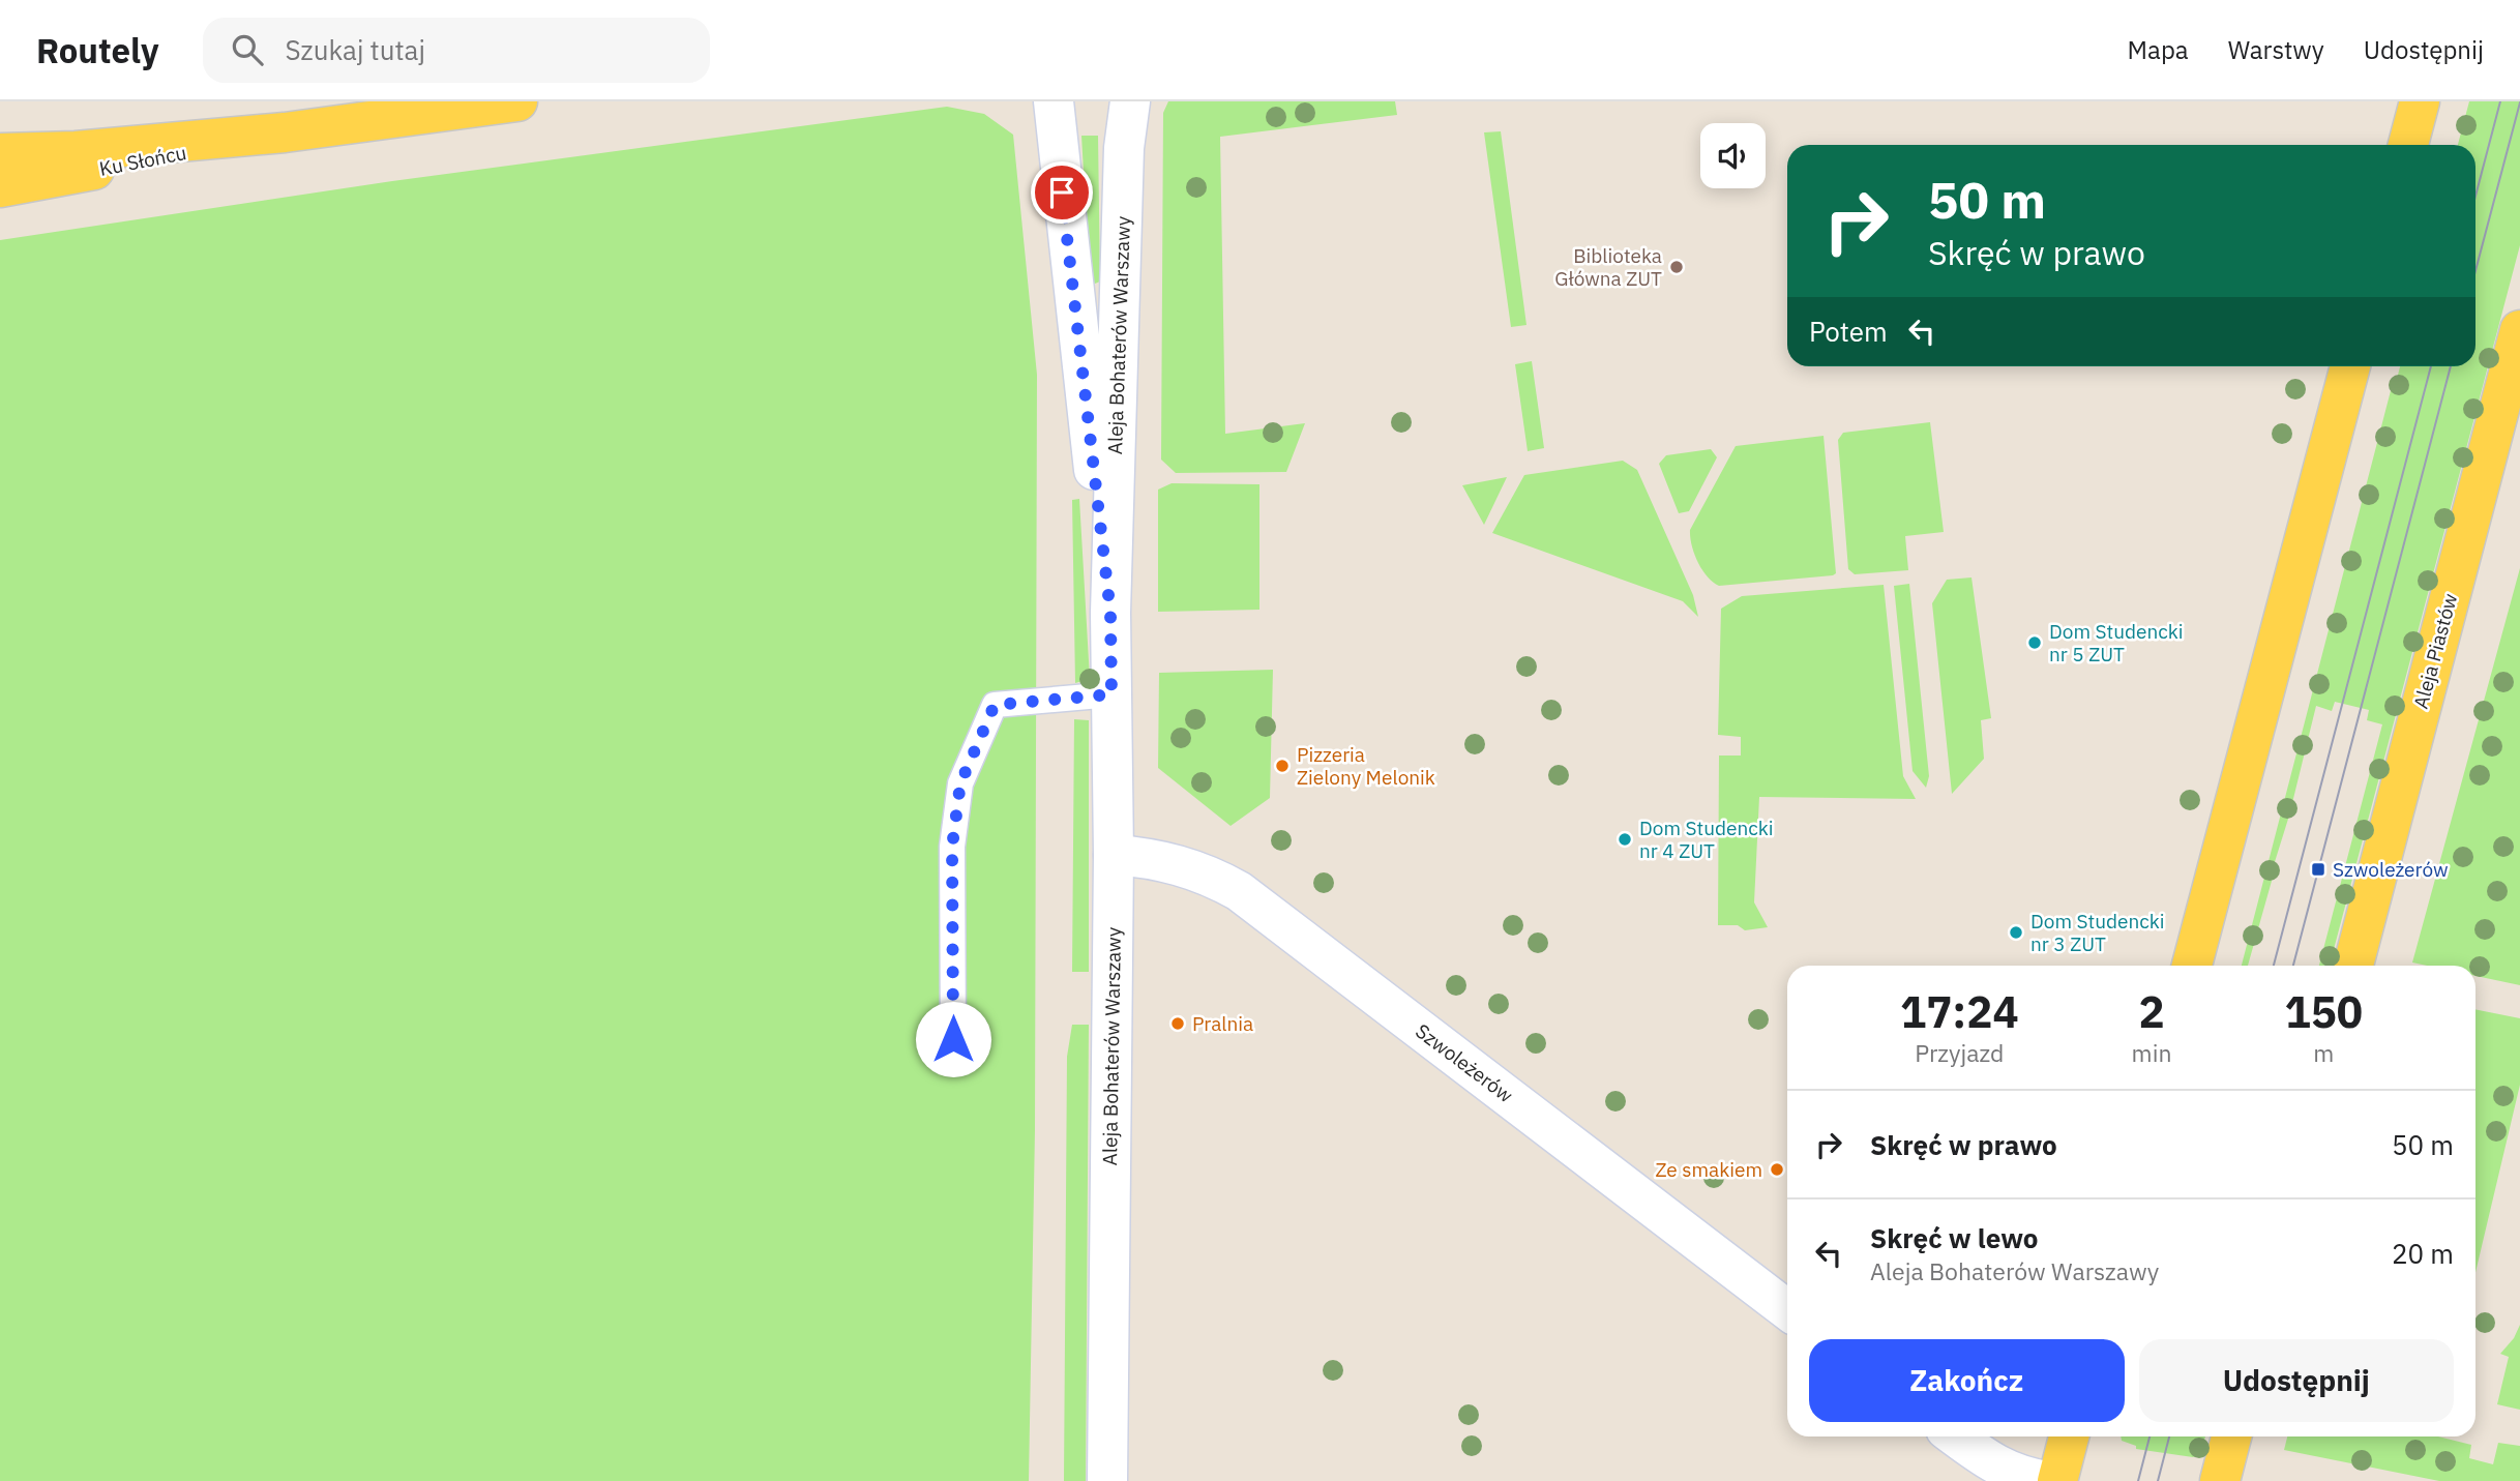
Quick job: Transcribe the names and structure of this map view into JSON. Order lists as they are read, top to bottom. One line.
{"streets":{"main road":["Ku Słońcu","Aleja Piastów"],"street":["Aleja Bohaterów Warszawy","Szwoleżerów"]},"crossings":[["Aleja Bohaterów Warszawy","Szwoleżerów"]],"places":{"other":["Biblioteka Główna ZUT","Dom Studencki nr 5 ZUT","Pizzeria Zielony Melonik","Dom Studencki nr 4 ZUT","Dom Studencki nr 3 ZUT","Pralnia","Ze smakiem"],"transit":["Szwoleżerów"]},"page":{"header":"Routely","search":"Szukaj tutaj","nav":["Mapa","Warstwy","Udostępnij"],"turn":["50 m","Skręć w prawo"],"then":"Potem","eta":["17:24","Przyjazd","2","min","150","m"],"list":[{"name":"Skręć w prawo","value":"50 m"},{"name":"Skręć w lewo","note":"Aleja Bohaterów Warszawy","value":"20 m"}],"buttons":["Zakończ","Udostępnij"]}}
